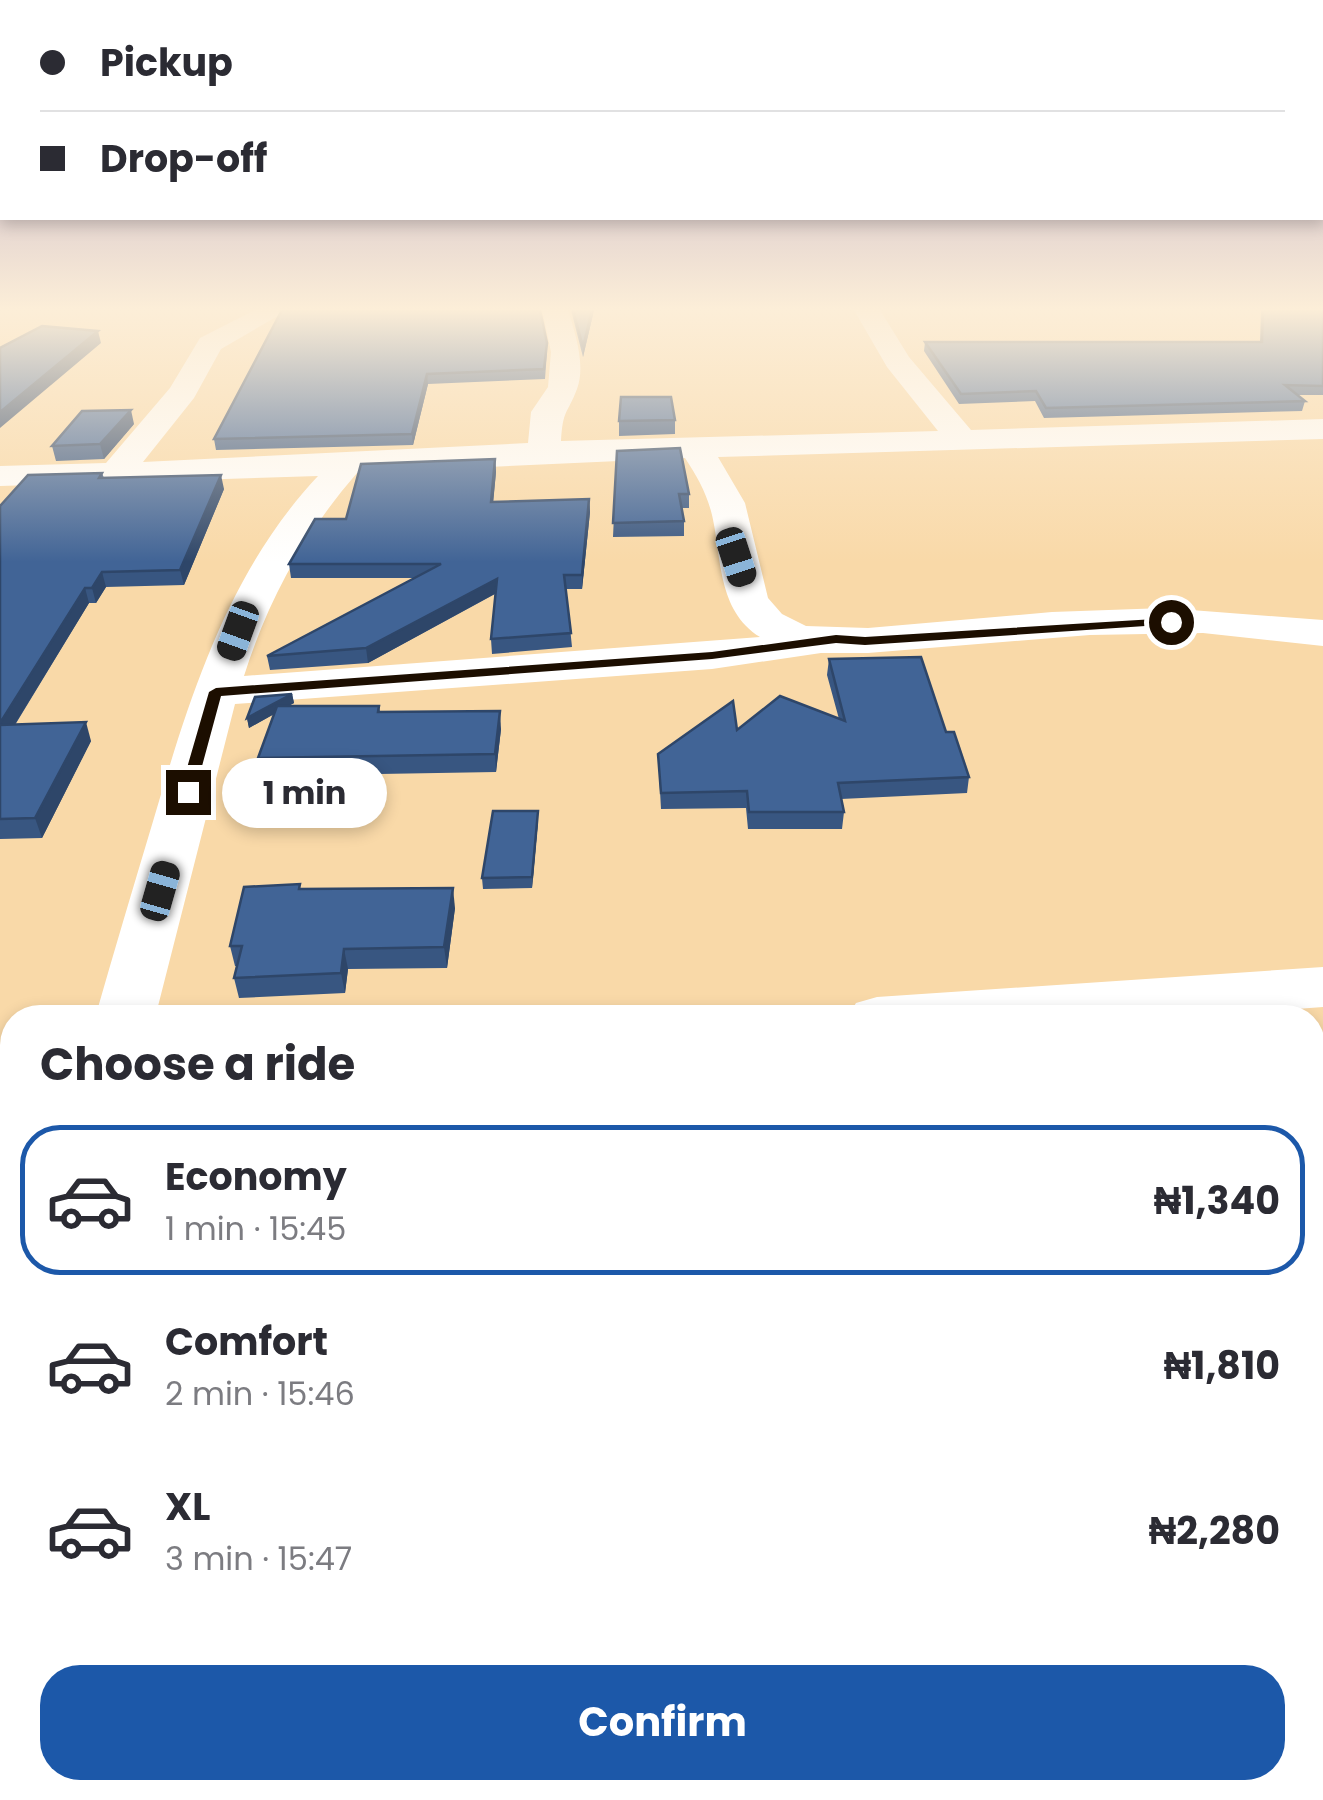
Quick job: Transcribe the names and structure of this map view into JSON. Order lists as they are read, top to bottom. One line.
{"page":{"banner":["Pickup","Drop-off"],"bubble":"1 min","heading":"Choose a ride","list":[{"name":"Economy","note":"1 min · 15:45","value":"₦1,340"},{"name":"Comfort","note":"2 min · 15:46","value":"₦1,810"},{"name":"XL","note":"3 min · 15:47","value":"₦2,280"}],"buttons":"Confirm"}}
